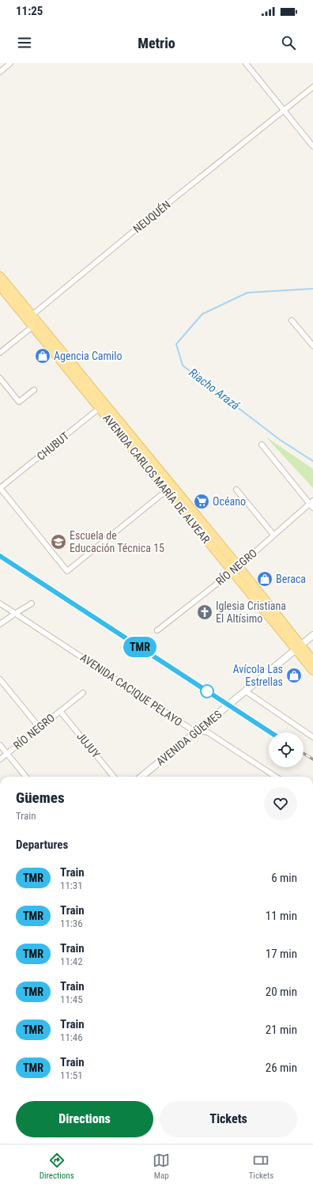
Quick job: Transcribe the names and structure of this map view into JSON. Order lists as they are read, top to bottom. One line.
{"streets":{"main road":["AVENIDA CARLOS MARÍA DE ALVEAR"],"street":["NEUQUÉN","CHUBUT","RÍO NEGRO","AVENIDA CACIQUE PELAYO","AVENIDA GÜEMES","JUJUY"]},"crossings":[["NEUQUÉN","AVENIDA CARLOS MARÍA DE ALVEAR"],["CHUBUT","AVENIDA CARLOS MARÍA DE ALVEAR"],["AVENIDA CARLOS MARÍA DE ALVEAR","RÍO NEGRO"],["AVENIDA CARLOS MARÍA DE ALVEAR","AVENIDA GÜEMES"],["RÍO NEGRO","JUJUY"],["AVENIDA CACIQUE PELAYO","AVENIDA GÜEMES"]],"water":["Riacho Arazá"],"places":{"shop":["Agencia Camilo","Beraca","Avícola Las Estrellas"],"supermarket":["Océano"],"school or university":["Escuela de Educación Técnica 15"],"church":["Iglesia Cristiana El Altísimo"]},"page":{"status":"11:25","header":"Metrio","on_map":"TMR","heading":[["Güemes","Train"],"Departures"],"list":[{"mark":"TMR","name":"Train","note":"11:31","value":"6 min"},{"mark":"TMR","name":"Train","note":"11:36","value":"11 min"},{"mark":"TMR","name":"Train","note":"11:42","value":"17 min"},{"mark":"TMR","name":"Train","note":"11:45","value":"20 min"},{"mark":"TMR","name":"Train","note":"11:46","value":"21 min"},{"mark":"TMR","name":"Train","note":"11:51","value":"26 min"}],"buttons":["Directions","Tickets"],"tabs":["Directions","Map","Tickets"]}}
